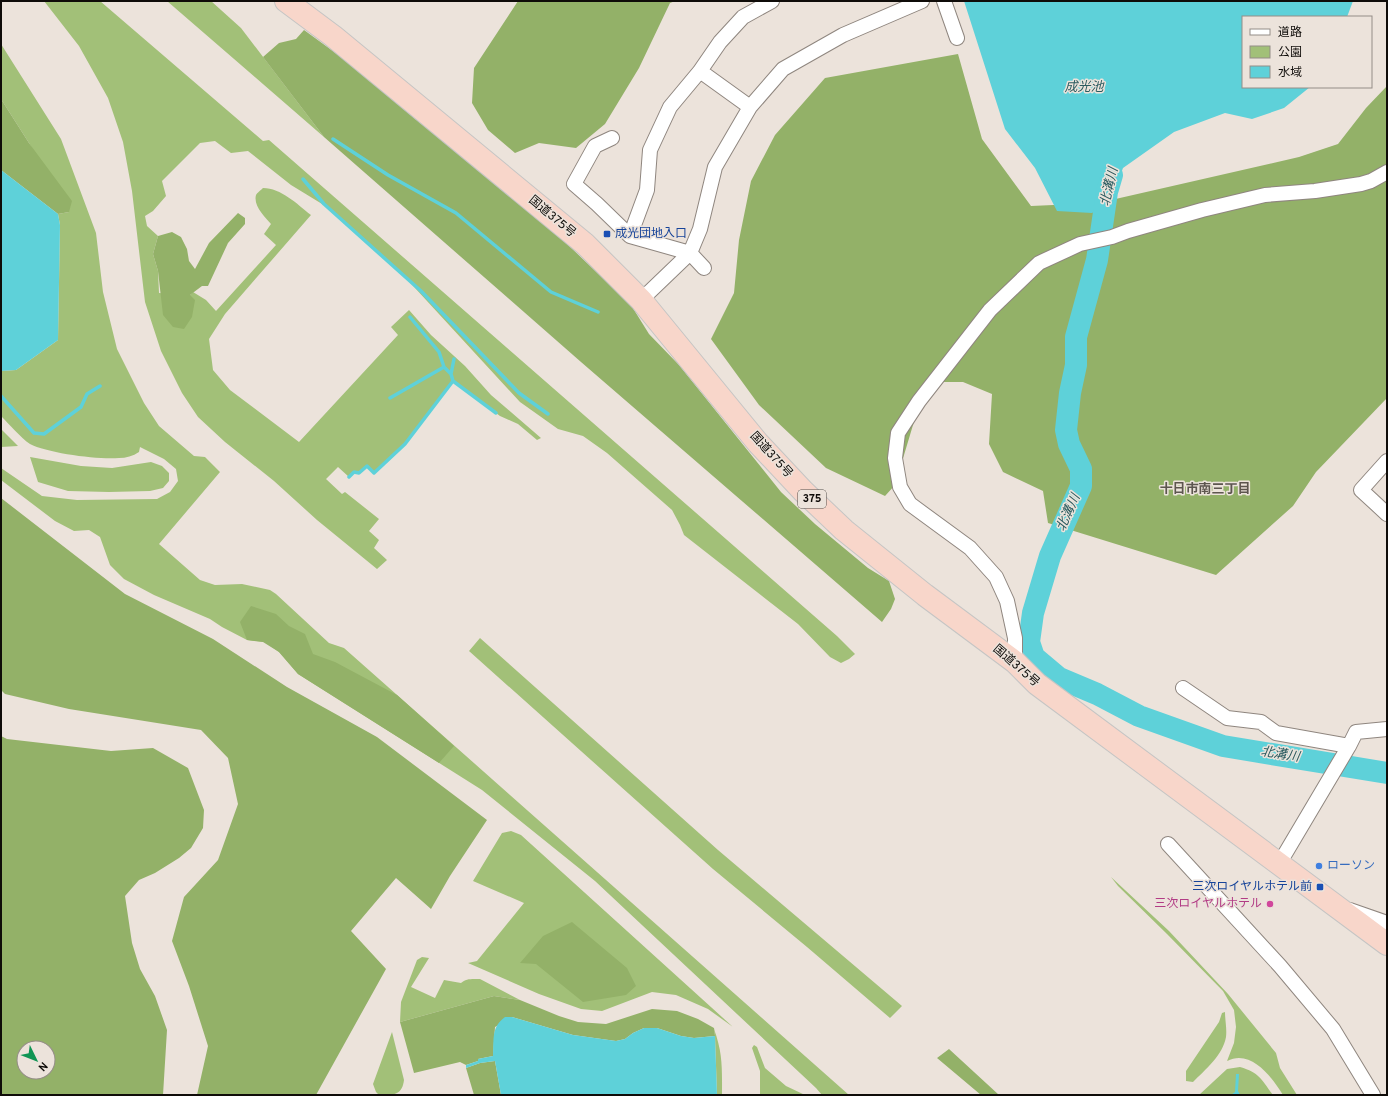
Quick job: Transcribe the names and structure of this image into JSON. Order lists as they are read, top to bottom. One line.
{"streets":{"highway":["国道375号","375"]},"districts":["十日市南三丁目"],"water":["成光池","北溝川"],"places":{"transit":["成光団地入口","三次ロイヤルホテル前"],"other":["ローソン","三次ロイヤルホテル"]},"legend":["道路","公園","水域"],"north":"bottom right"}
